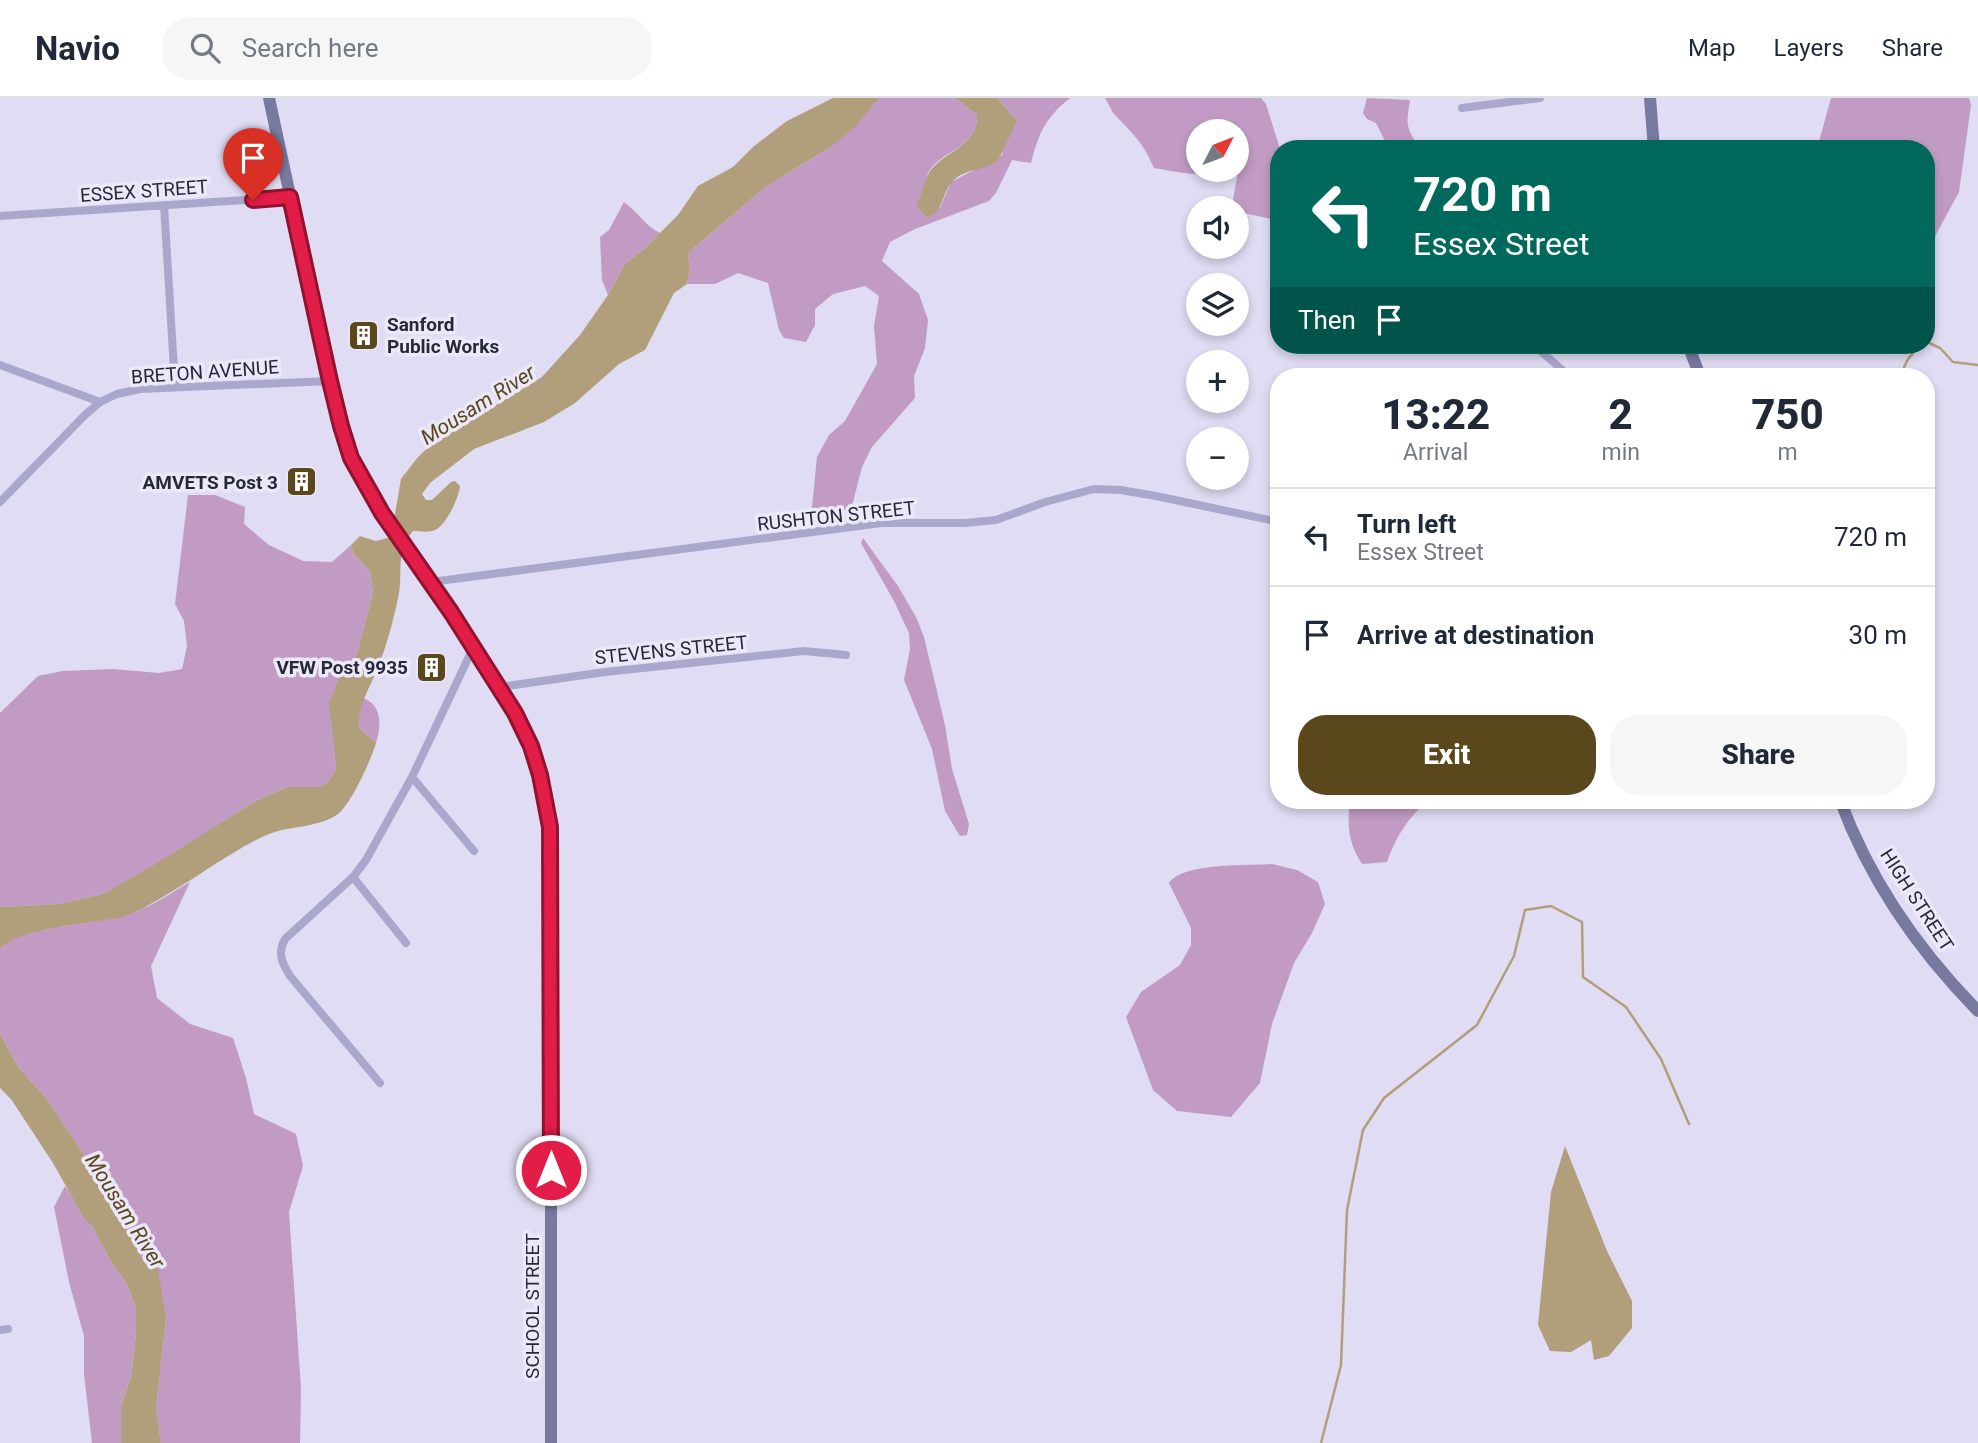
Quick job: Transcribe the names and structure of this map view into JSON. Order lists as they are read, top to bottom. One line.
{"streets":{"street":["ESSEX STREET","BRETON AVENUE","RUSHTON STREET","STEVENS STREET","HIGH STREET","SCHOOL STREET"]},"crossings":[["ESSEX STREET","SCHOOL STREET"],["BRETON AVENUE","SCHOOL STREET"],["RUSHTON STREET","SCHOOL STREET"],["STEVENS STREET","SCHOOL STREET"]],"water":["Mousam River"],"places":{"building":["Sanford Public Works","AMVETS Post 3","VFW Post 9935"]},"north":"top right","page":{"header":"Navio","search":"Search here","nav":["Map","Layers","Share"],"map_buttons":["+","−"],"turn":["720 m","Essex Street"],"then":"Then","eta":["13:22","Arrival","2","min","750","m"],"list":[{"name":"Turn left","note":"Essex Street","value":"720 m"},{"name":"Arrive at destination","value":"30 m"}],"buttons":["Exit","Share"]}}
